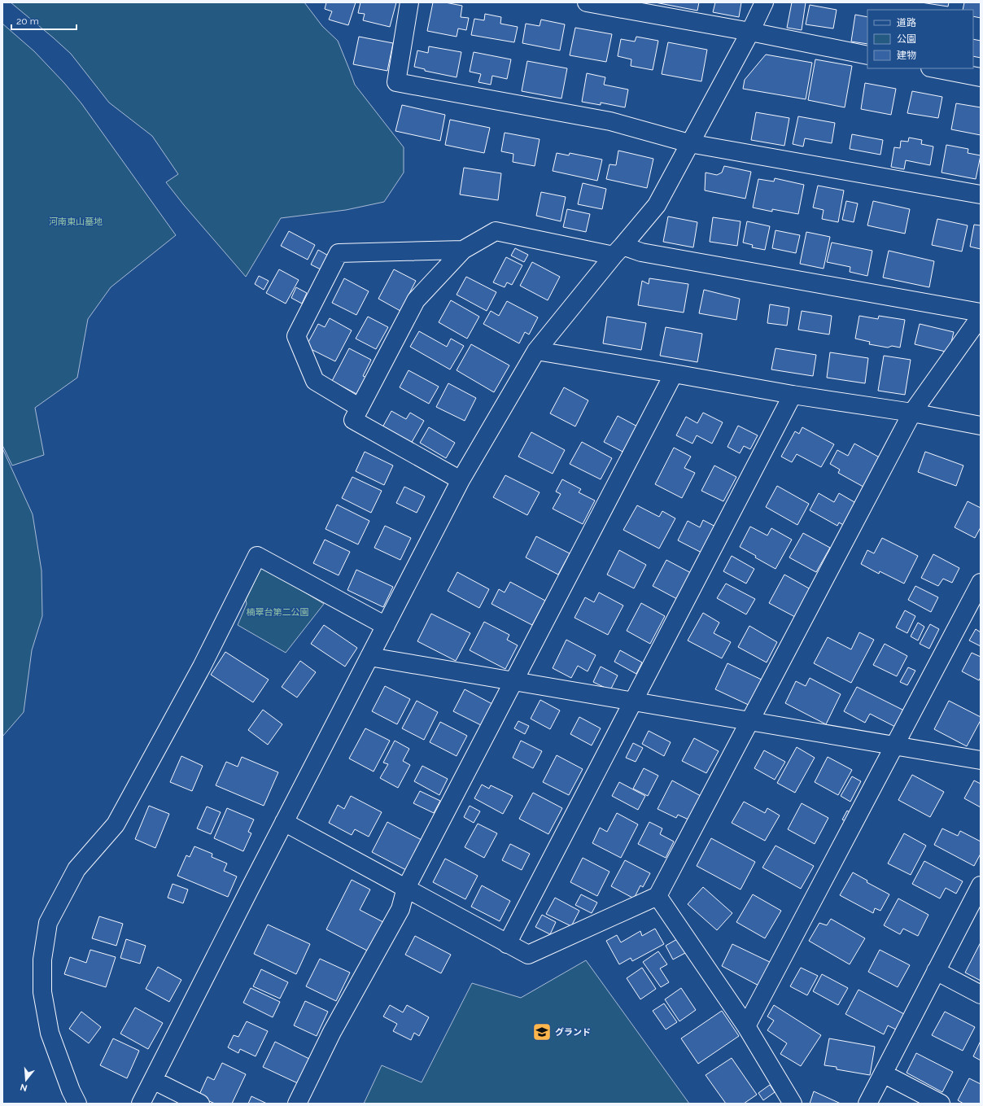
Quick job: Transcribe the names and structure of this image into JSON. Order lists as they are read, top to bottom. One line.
{"parks":["河南東山墓地","楠翠台第二公園"],"places":{"school or university":["グランド"]},"legend":["道路","公園","建物"],"scale_bar":"20 m","north":"bottom"}
